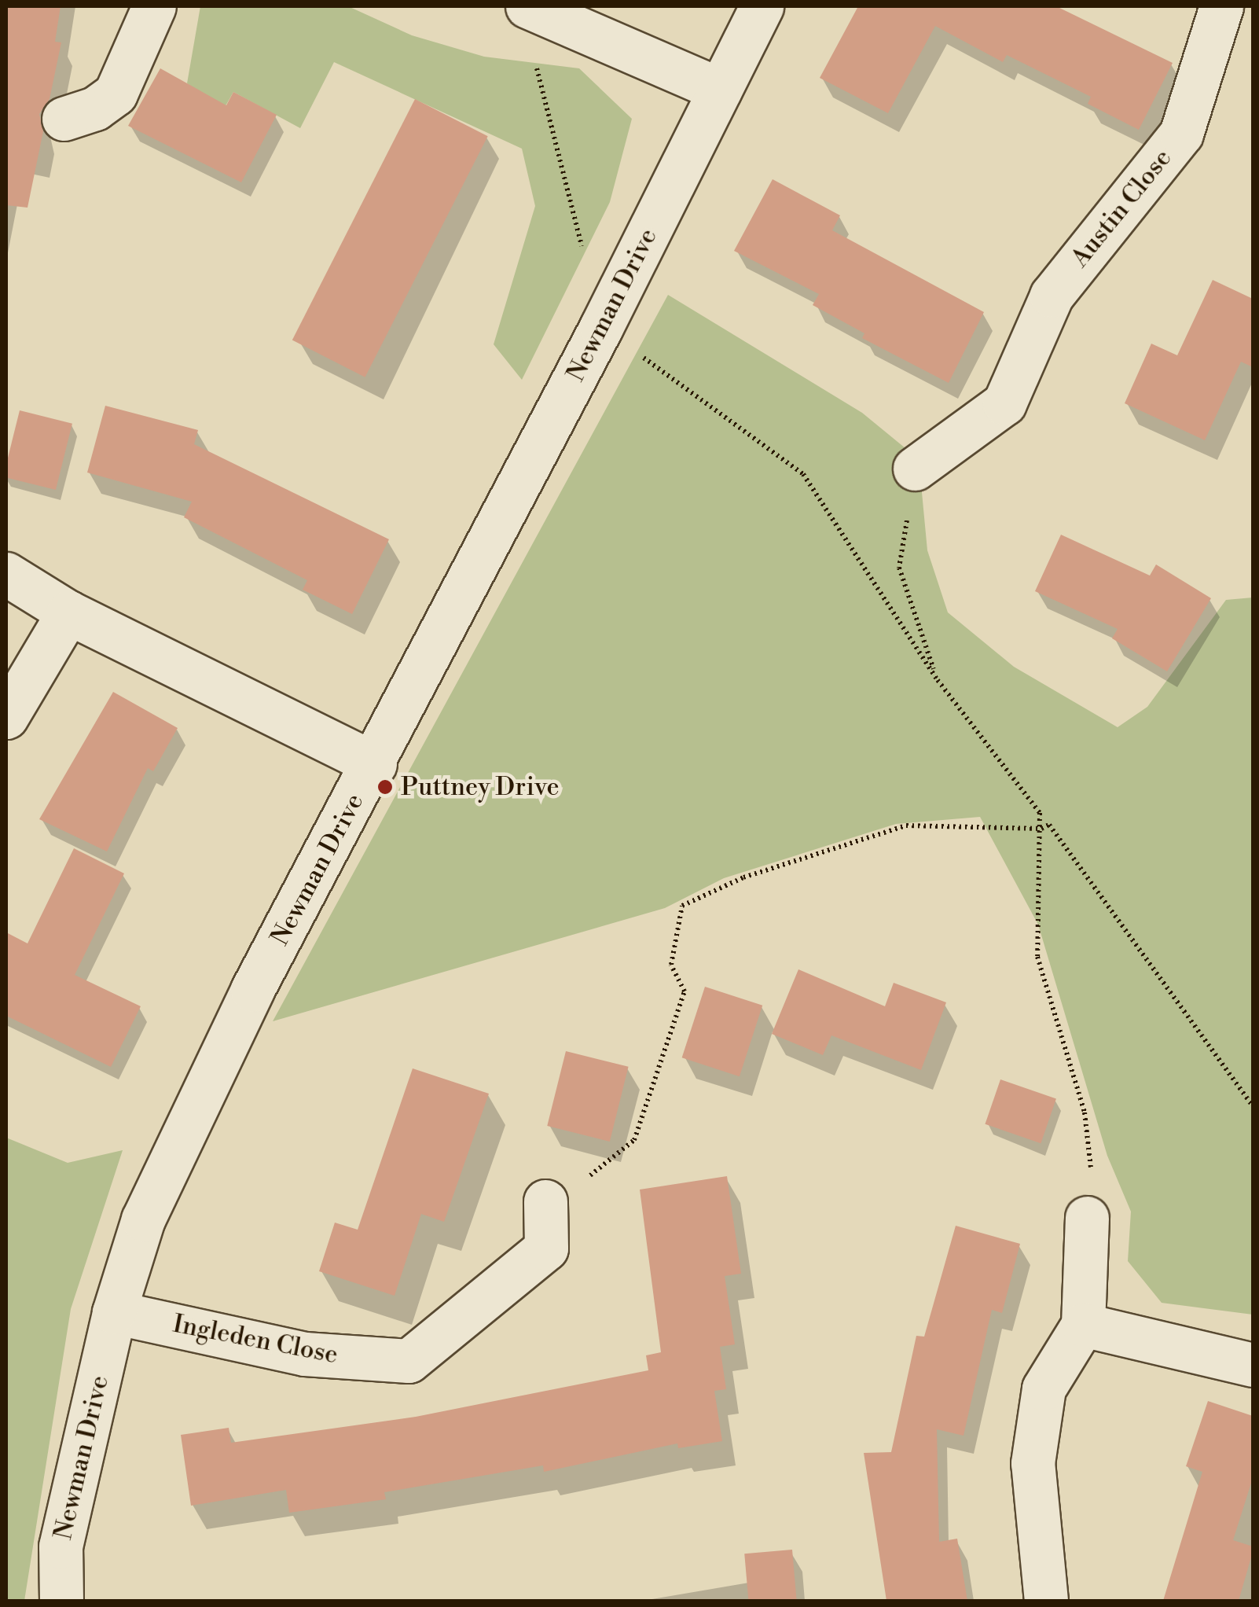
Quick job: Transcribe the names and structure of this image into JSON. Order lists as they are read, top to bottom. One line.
{"streets":{"street":["Austin Close","Newman Drive","Ingleden Close"]},"crossings":[["Newman Drive","Ingleden Close"]],"places":["Puttney Drive"]}
